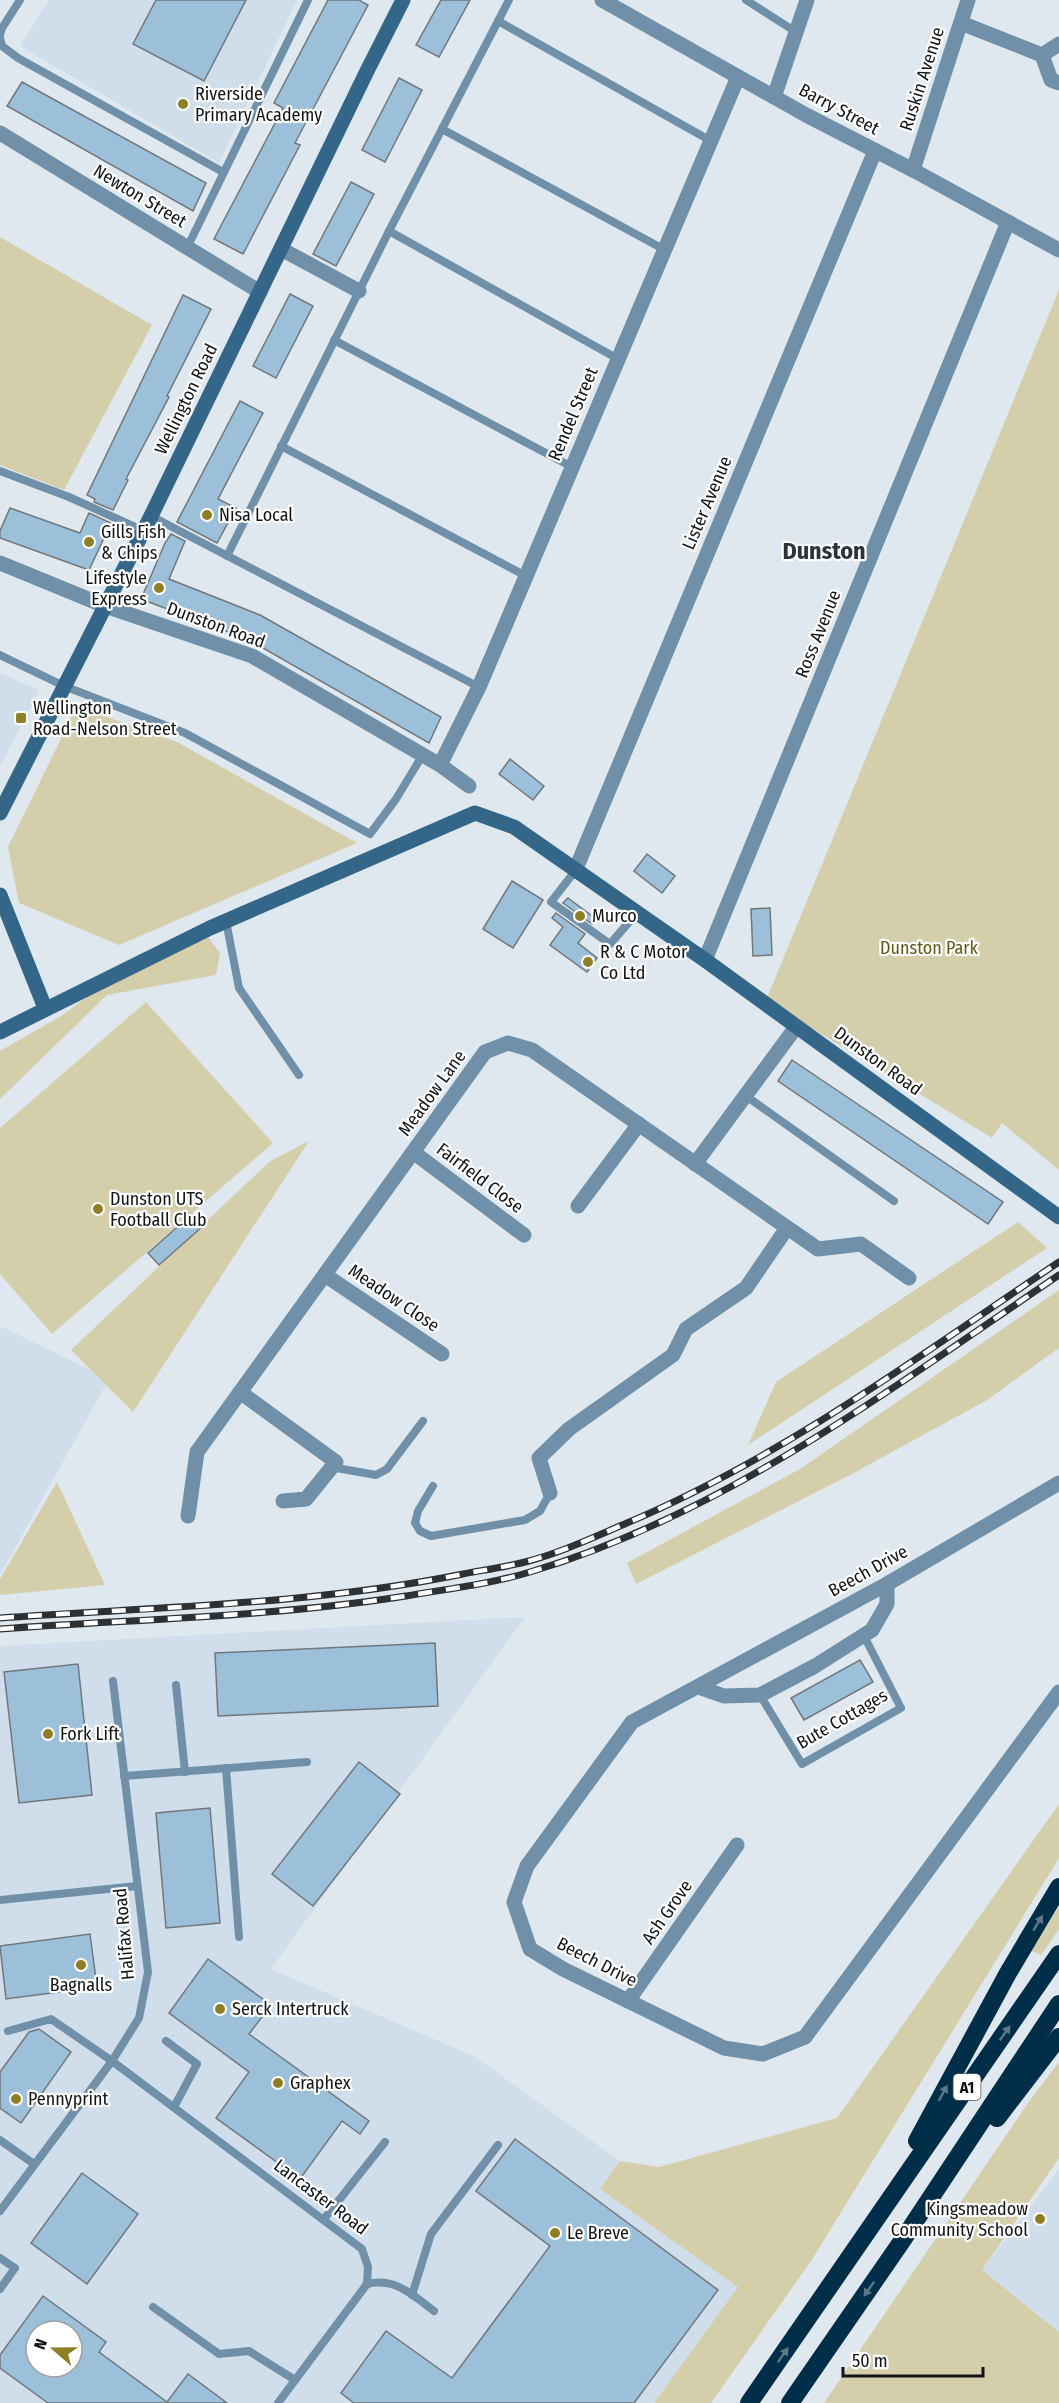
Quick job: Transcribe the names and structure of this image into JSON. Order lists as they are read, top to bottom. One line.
{"streets":{"highway":["A1"],"street":["Ruskin Avenue","Barry Street","Newton Street","Wellington Road","Rendel Street","Lister Avenue","Dunston Road","Ross Avenue","Meadow Lane","Fairfield Close","Meadow Close","Beech Drive","Ash Grove"],"lane":["Bute Cottages","Halifax Road","Lancaster Road"]},"crossings":[["Ruskin Avenue","Barry Street"],["Barry Street","Rendel Street"],["Barry Street","Lister Avenue"],["Barry Street","Ross Avenue"],["Newton Street","Wellington Road"],["Wellington Road","Dunston Road"],["Rendel Street","Dunston Road"],["Lister Avenue","Dunston Road"],["Dunston Road","Ross Avenue"],["Meadow Lane","Fairfield Close"],["Meadow Lane","Meadow Close"],["Beech Drive","Ash Grove"],["Halifax Road","Lancaster Road"]],"districts":["Dunston"],"parks":["Dunston Park"],"places":{"other":["Riverside Primary Academy","Nisa Local","Gills Fish & Chips","Lifestyle Express","Murco","R & C Motor Co Ltd","Dunston UTS Football Club","Fork Lift","Bagnalls","Serck Intertruck","Graphex","Pennyprint","Kingsmeadow Community School","Le Breve"],"transit":["Wellington Road-Nelson Street"]},"scale_bar":"50 m","north":"left"}
